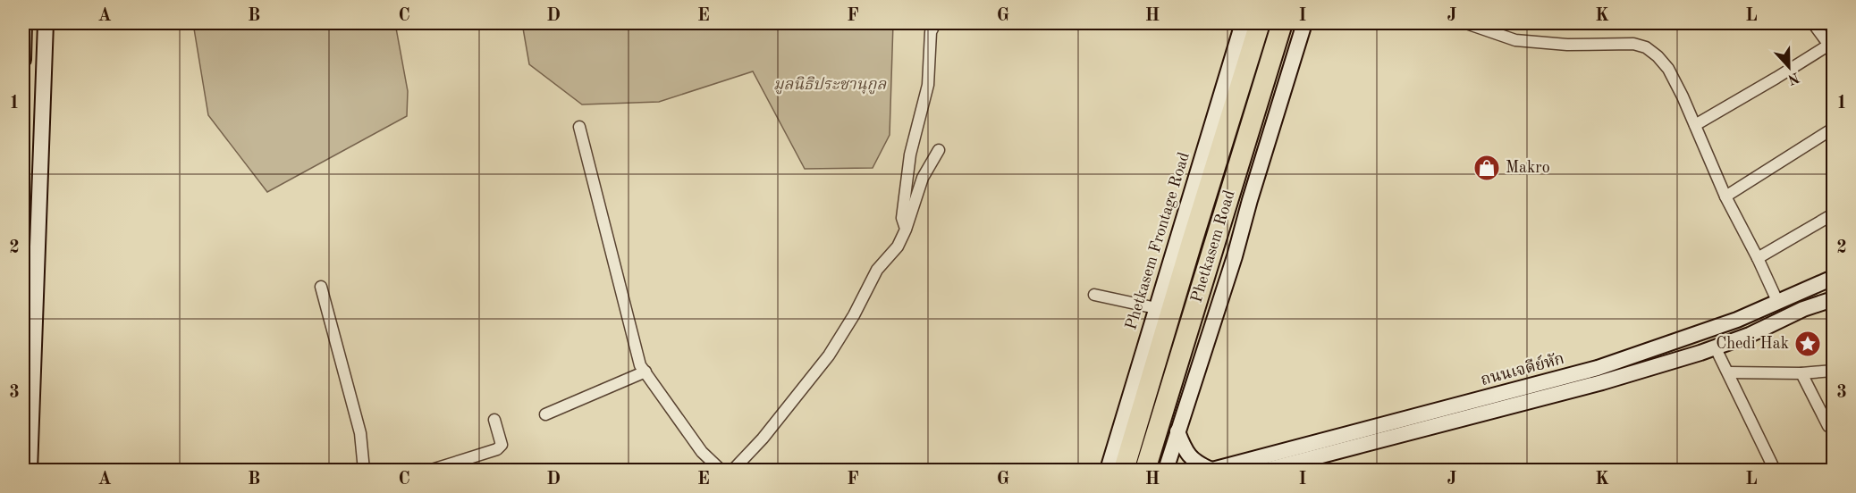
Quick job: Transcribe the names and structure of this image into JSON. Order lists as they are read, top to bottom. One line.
{"streets":{"highway":["Phetkasem Road"],"main road":["Phetkasem Frontage Road","ถนนเจดีย์หัก"]},"parks":["มูลนิธิประชานุกูล"],"places":{"shop":["Makro"],"place":["Chedi Hak"]},"north":"bottom","grid":{"columns":["A","B","C","D","E","F","G","H","I","J","K","L"],"rows":["1","2","3"]}}
